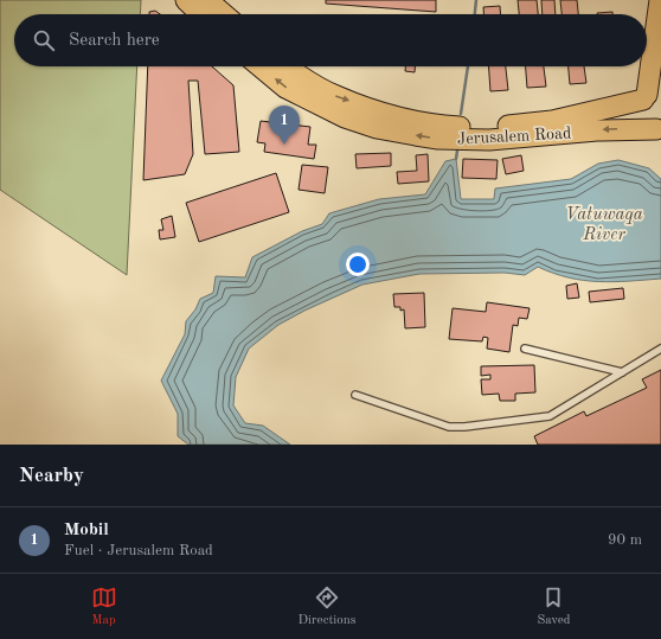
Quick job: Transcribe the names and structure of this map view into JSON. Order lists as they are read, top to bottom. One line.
{"streets":{"main road":["Jerusalem Road"]},"water":["Vatuwaqa River"],"page":{"search":"Search here","pins":"1","heading":"Nearby","list":[{"mark":"1","name":"Mobil","note":"Fuel · Jerusalem Road","value":"90 m"}],"nav":["Map","Directions","Saved"]}}
